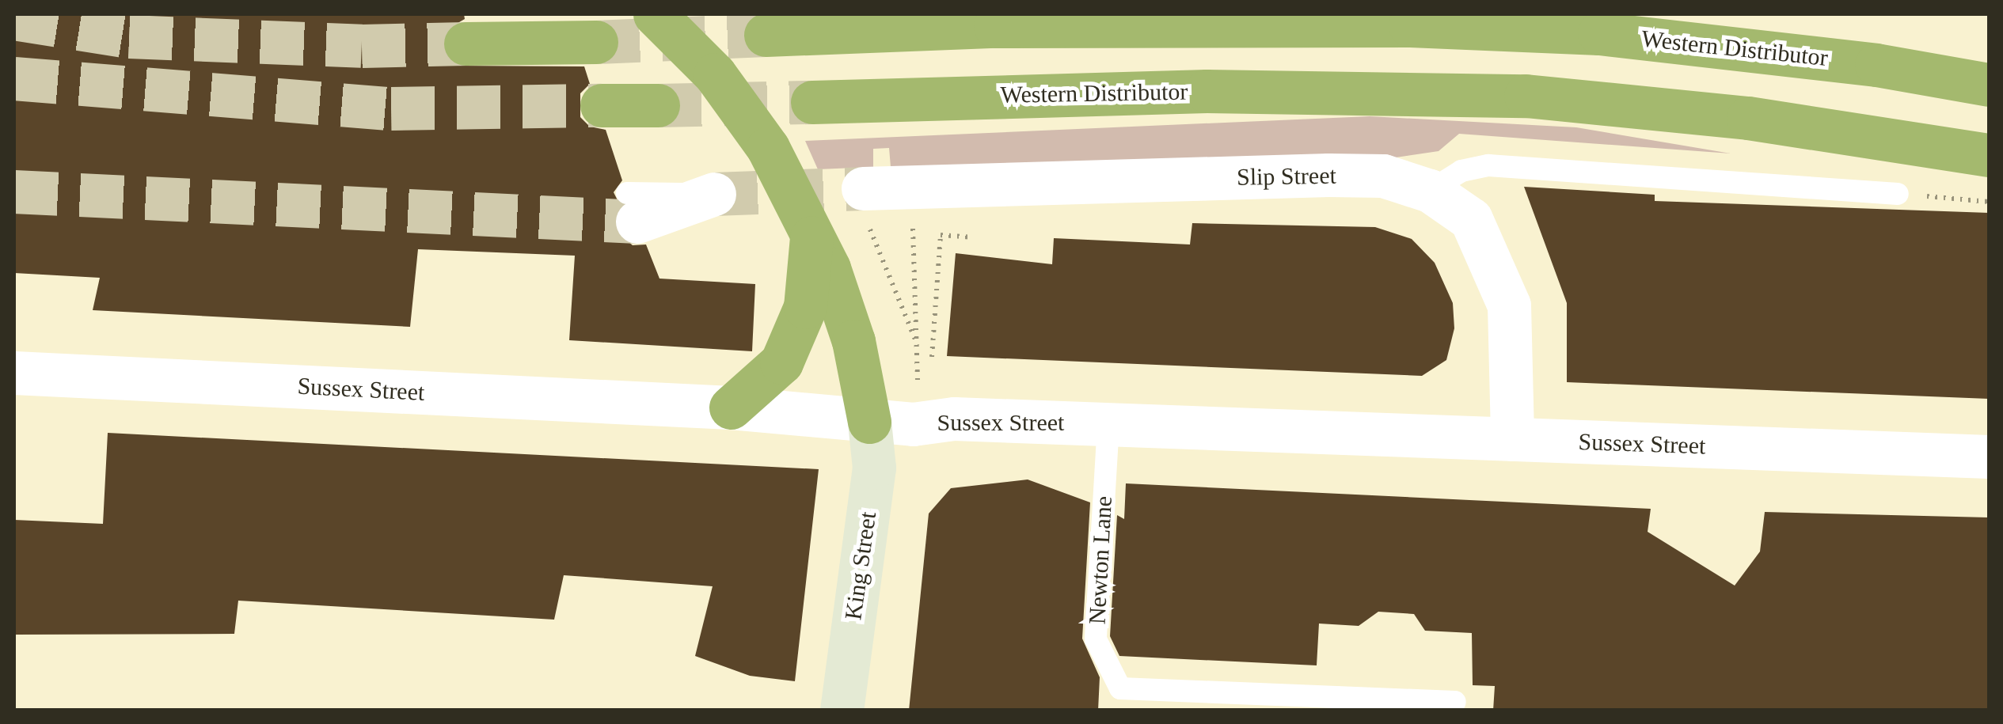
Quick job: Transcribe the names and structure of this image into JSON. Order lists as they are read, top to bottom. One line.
{"streets":{"highway":["Western Distributor"],"main road":["King Street"],"street":["Slip Street","Sussex Street"],"lane":["Newton Lane"]},"crossings":[["Slip Street","Sussex Street"],["Sussex Street","Newton Lane"],["Sussex Street","King Street"]]}
